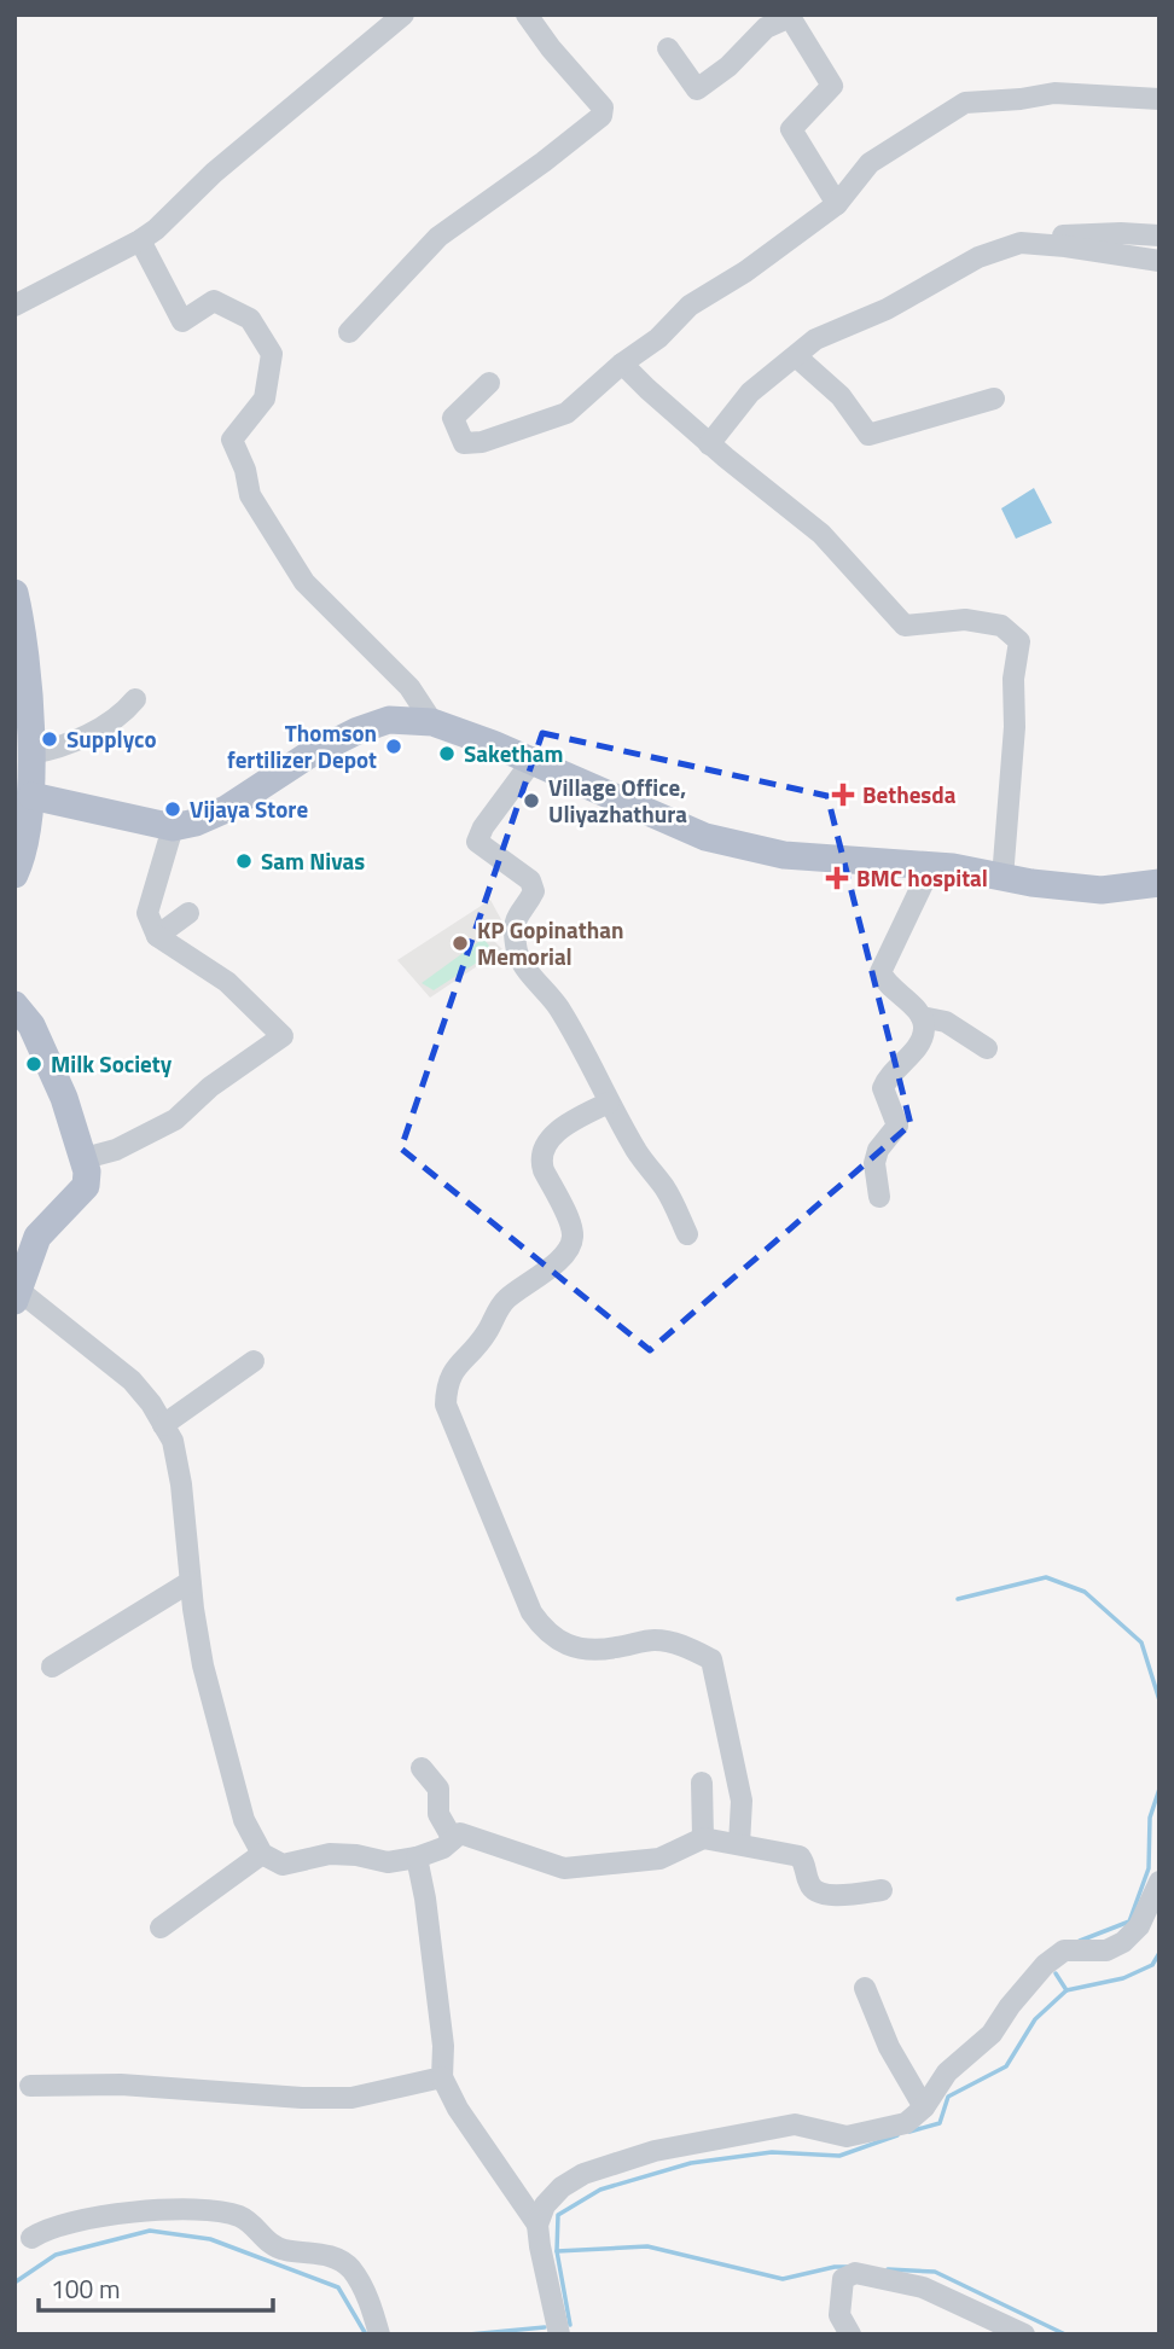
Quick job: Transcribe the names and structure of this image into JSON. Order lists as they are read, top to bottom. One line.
{"places":{"other":["Supplyco","Thomson fertilizer Depot","Saketham","Village Office, Uliyazhathura","Vijaya Store","Sam Nivas","KP Gopinathan Memorial","Milk Society"],"health":["Bethesda","BMC hospital"]},"scale_bar":"100 m"}
